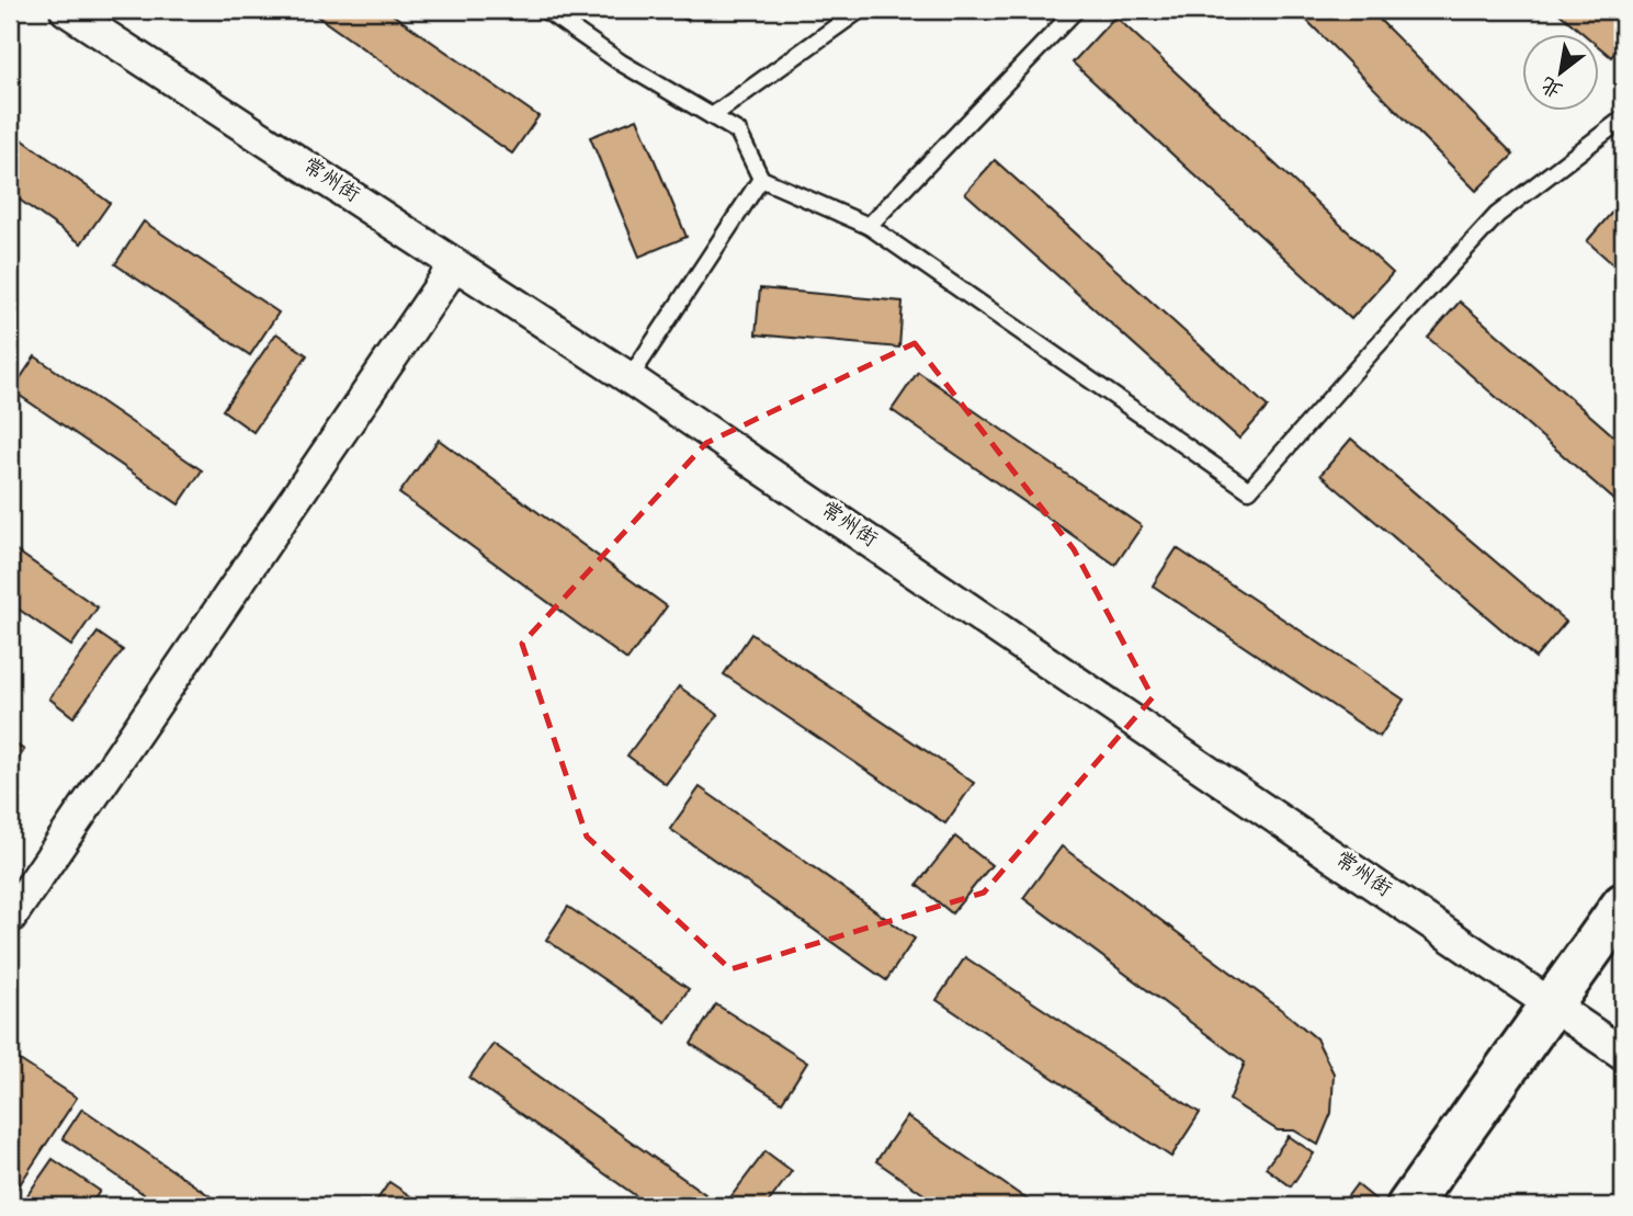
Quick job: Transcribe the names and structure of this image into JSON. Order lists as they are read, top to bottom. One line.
{"streets":{"street":["常州街"]},"north":"bottom left"}
